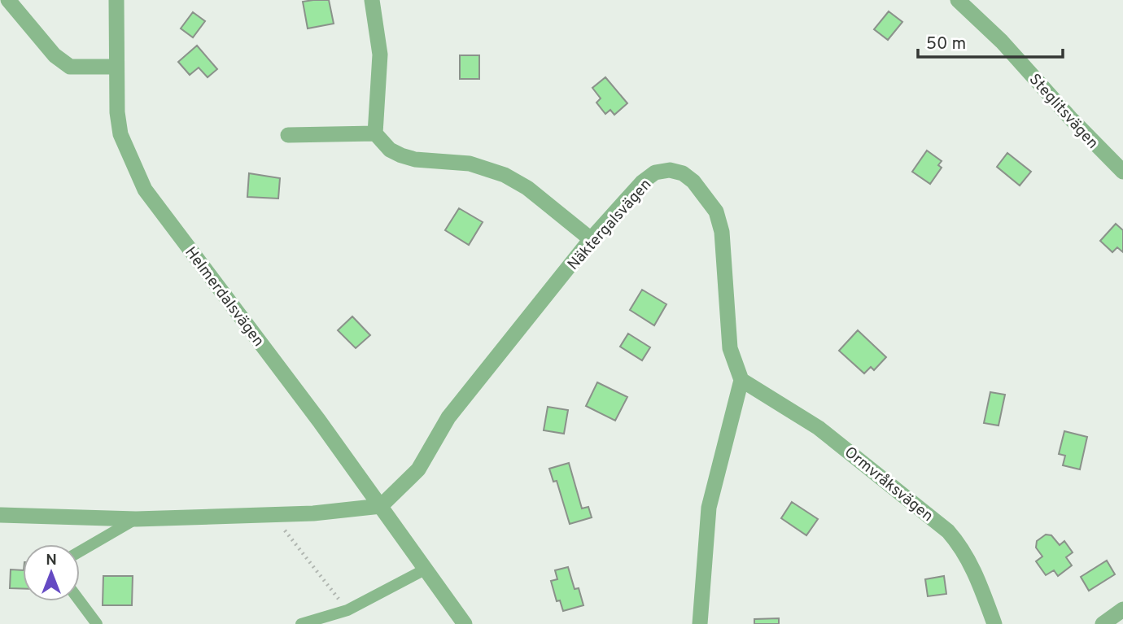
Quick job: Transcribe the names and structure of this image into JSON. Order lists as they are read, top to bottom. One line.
{"streets":{"street":["Steglitsvägen","Näktergalsvägen","Helmerdalsvägen","Ormvråksvägen"]},"crossings":[["Näktergalsvägen","Helmerdalsvägen"],["Näktergalsvägen","Ormvråksvägen"]],"scale_bar":"50 m","north":"top"}
